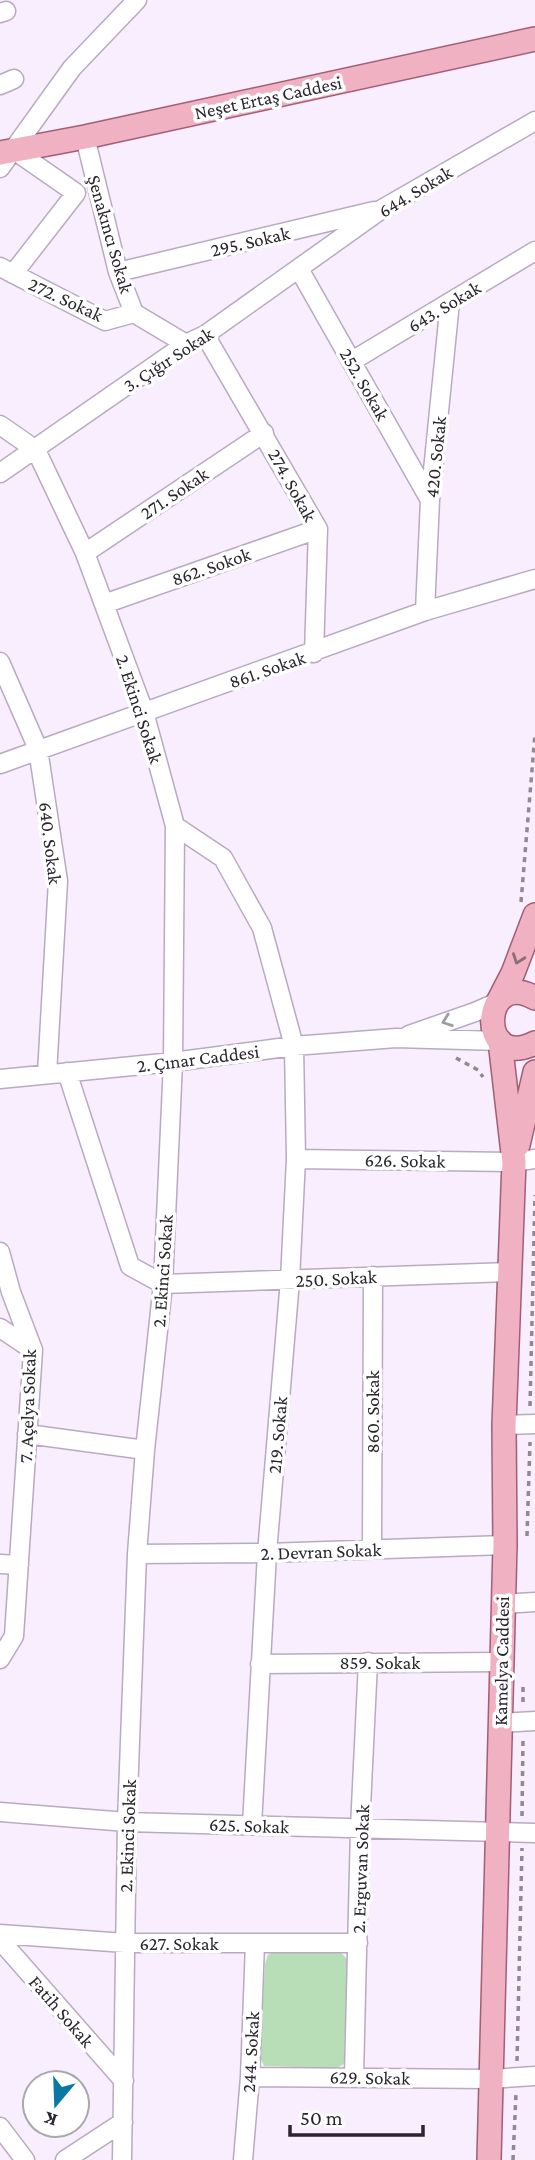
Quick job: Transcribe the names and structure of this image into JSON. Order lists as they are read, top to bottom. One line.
{"streets":{"main road":["Neşet Ertaş Caddesi","Kamelya Caddesi"],"street":["644. Sokak","Şenakıncı Sokak","295. Sokak","272. Sokak","643. Sokak","3. Çığır Sokak","252. Sokak","420. Sokak","274. Sokak","271. Sokak","862. Sokok","861. Sokak","2. Ekinci Sokak","640. Sokak","2. Çınar Caddesi","626. Sokak","250. Sokak","7. Açelya Sokak","860. Sokak","219. Sokak","2. Devran Sokak","859. Sokak","625. Sokak","2. Erguvan Sokak","627. Sokak","Fatih Sokak","244. Sokak","629. Sokak"]},"crossings":[["Neşet Ertaş Caddesi","Şenakıncı Sokak"],["644. Sokak","295. Sokak"],["644. Sokak","3. Çığır Sokak"],["644. Sokak","252. Sokak"],["Şenakıncı Sokak","295. Sokak"],["Şenakıncı Sokak","272. Sokak"],["Şenakıncı Sokak","3. Çığır Sokak"],["643. Sokak","252. Sokak"],["643. Sokak","420. Sokak"],["3. Çığır Sokak","252. Sokak"],["3. Çığır Sokak","274. Sokak"],["3. Çığır Sokak","2. Ekinci Sokak"],["252. Sokak","420. Sokak"],["420. Sokak","861. Sokak"],["274. Sokak","271. Sokak"],["274. Sokak","862. Sokok"],["274. Sokak","861. Sokak"],["271. Sokak","2. Ekinci Sokak"],["862. Sokok","2. Ekinci Sokak"],["861. Sokak","2. Ekinci Sokak"],["861. Sokak","640. Sokak"],["2. Ekinci Sokak","2. Çınar Caddesi"],["2. Ekinci Sokak","250. Sokak"],["2. Ekinci Sokak","219. Sokak"],["2. Ekinci Sokak","2. Devran Sokak"],["2. Ekinci Sokak","625. Sokak"],["2. Ekinci Sokak","627. Sokak"],["2. Ekinci Sokak","Fatih Sokak"],["640. Sokak","2. Çınar Caddesi"],["2. Çınar Caddesi","219. Sokak"],["626. Sokak","219. Sokak"],["626. Sokak","Kamelya Caddesi"],["250. Sokak","860. Sokak"],["250. Sokak","219. Sokak"],["250. Sokak","Kamelya Caddesi"],["860. Sokak","2. Devran Sokak"],["219. Sokak","2. Devran Sokak"],["219. Sokak","859. Sokak"],["219. Sokak","625. Sokak"],["2. Devran Sokak","Kamelya Caddesi"],["Kamelya Caddesi","859. Sokak"],["Kamelya Caddesi","625. Sokak"],["Kamelya Caddesi","629. Sokak"],["859. Sokak","2. Erguvan Sokak"],["625. Sokak","2. Erguvan Sokak"],["2. Erguvan Sokak","627. Sokak"],["2. Erguvan Sokak","629. Sokak"],["627. Sokak","244. Sokak"],["244. Sokak","629. Sokak"]],"scale_bar":"50 m","north":"bottom"}
